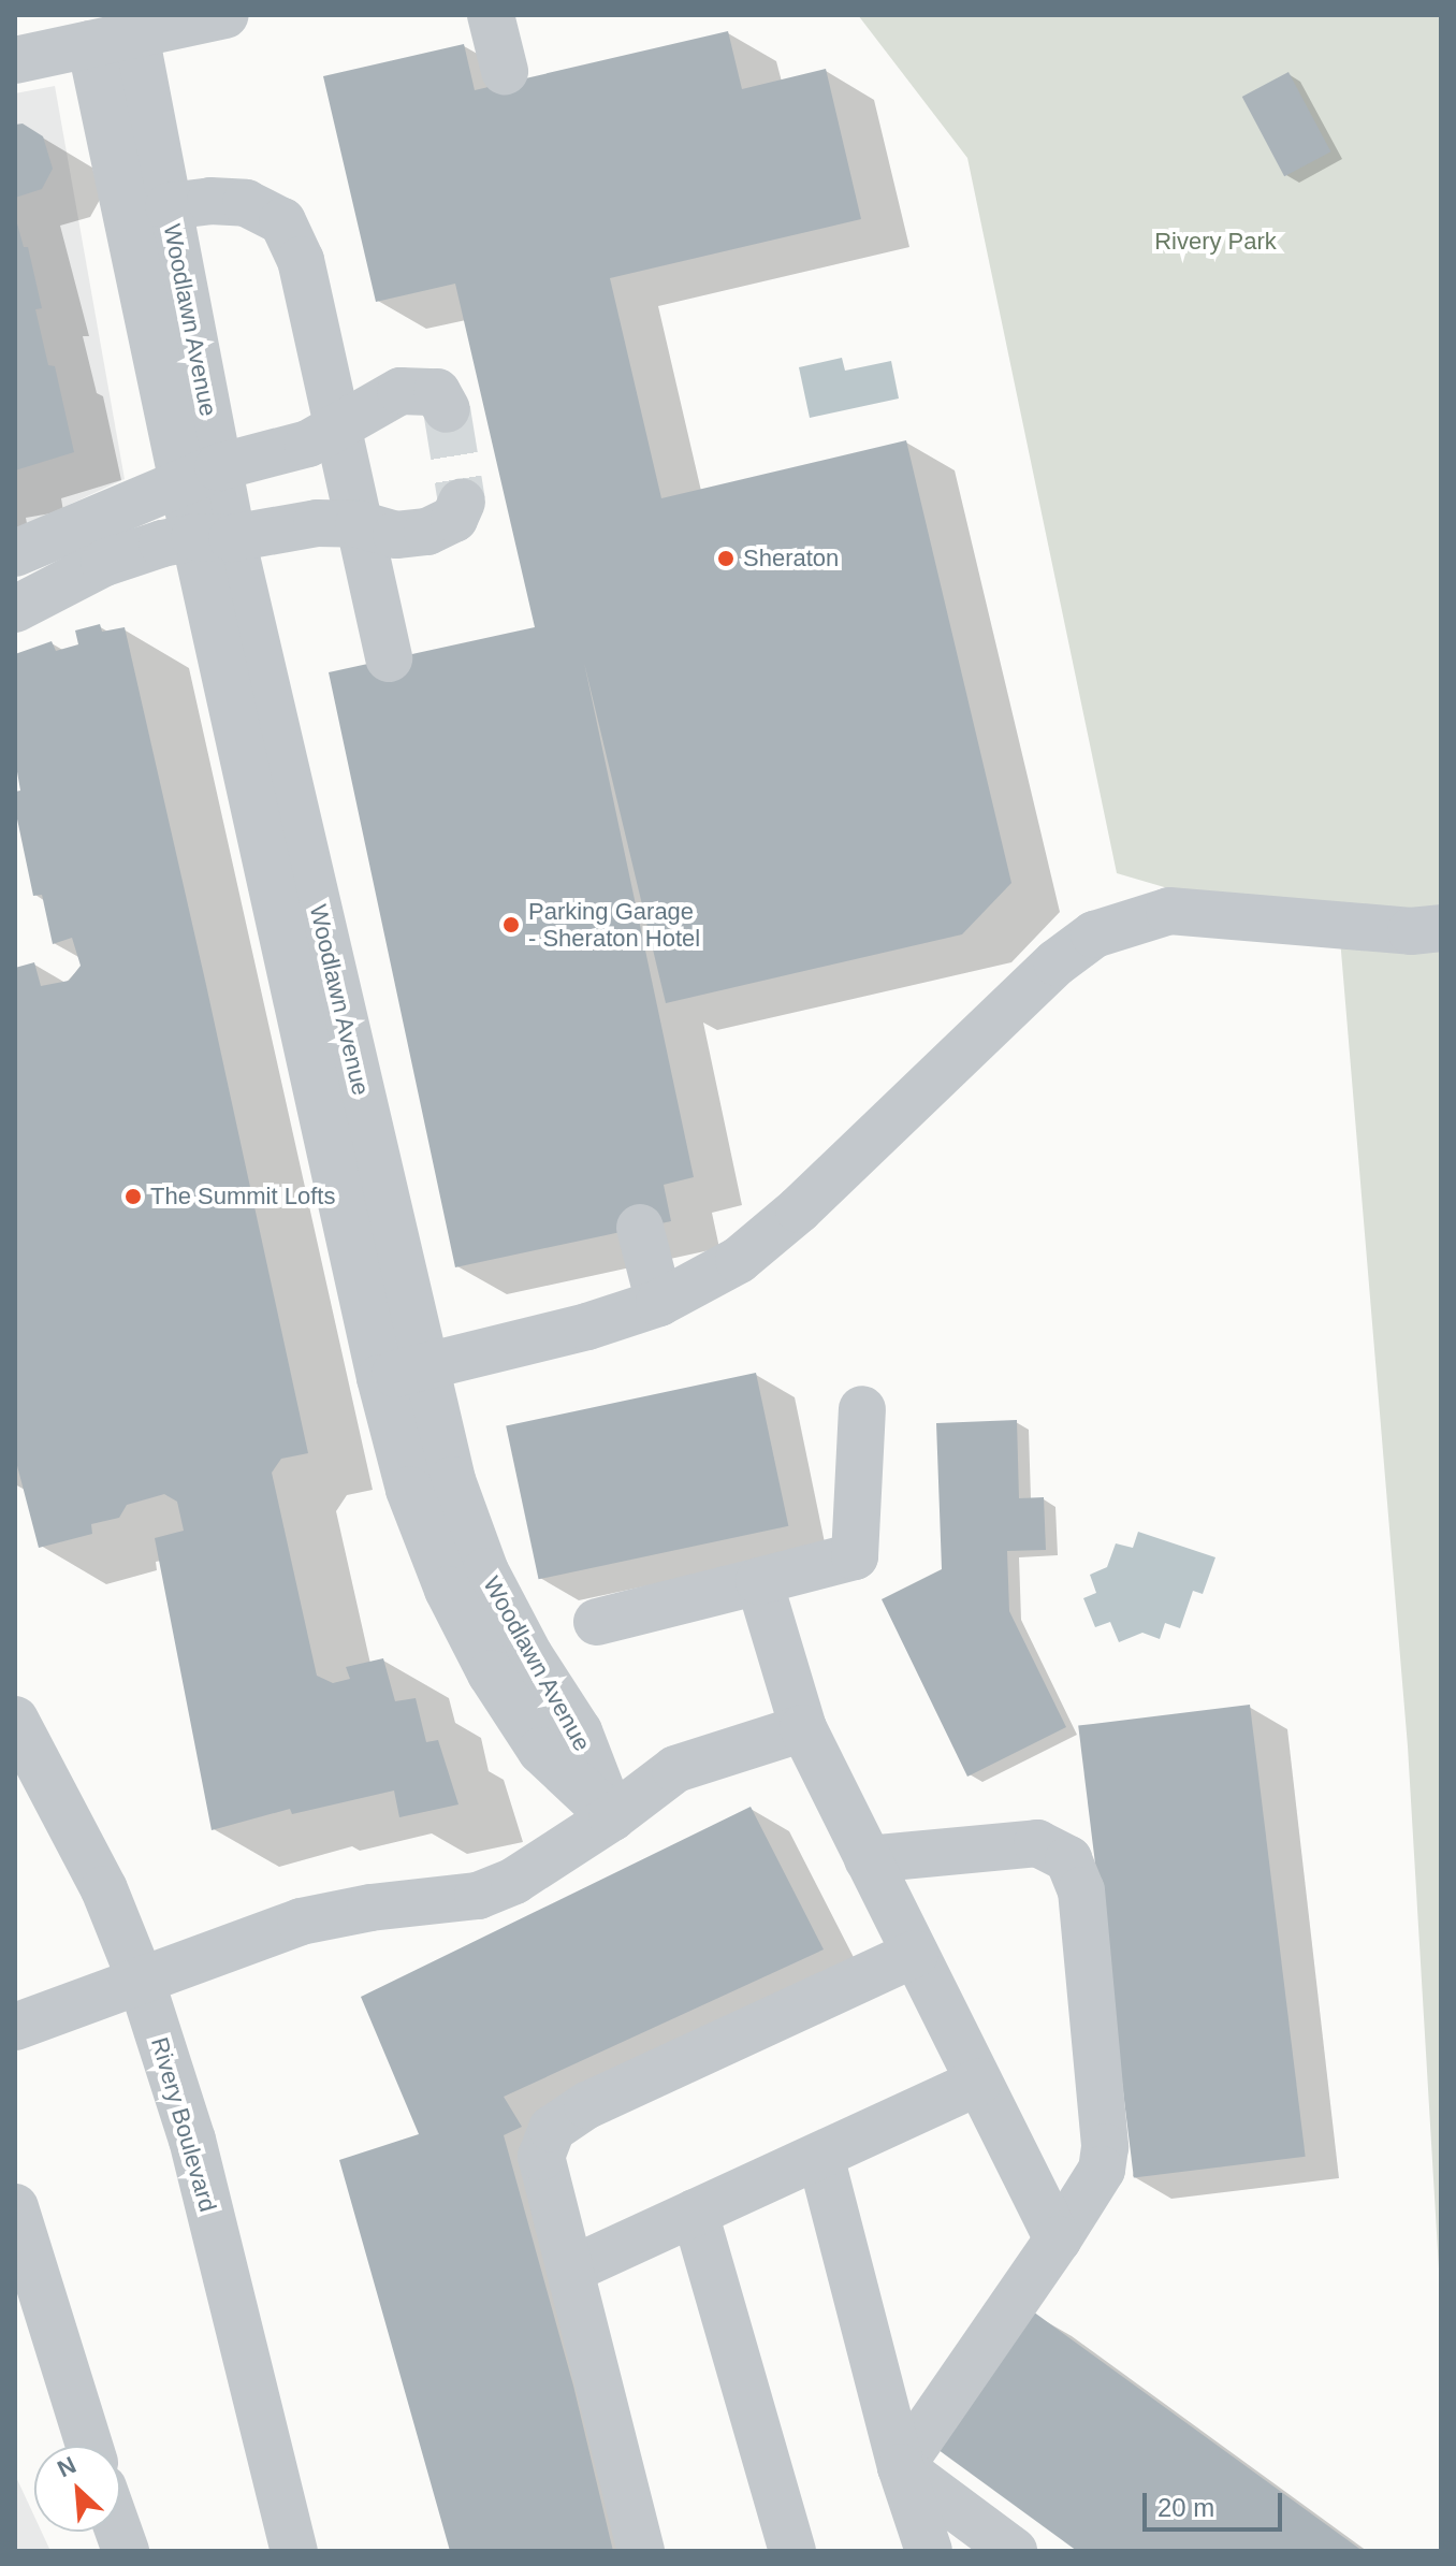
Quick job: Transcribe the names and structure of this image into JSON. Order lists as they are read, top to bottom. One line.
{"streets":{"street":["Woodlawn Avenue","Rivery Boulevard"]},"parks":["Rivery Park"],"places":["Sheraton","Parking Garage - Sheraton Hotel","The Summit Lofts"],"scale_bar":"20 m","north":"top left"}
